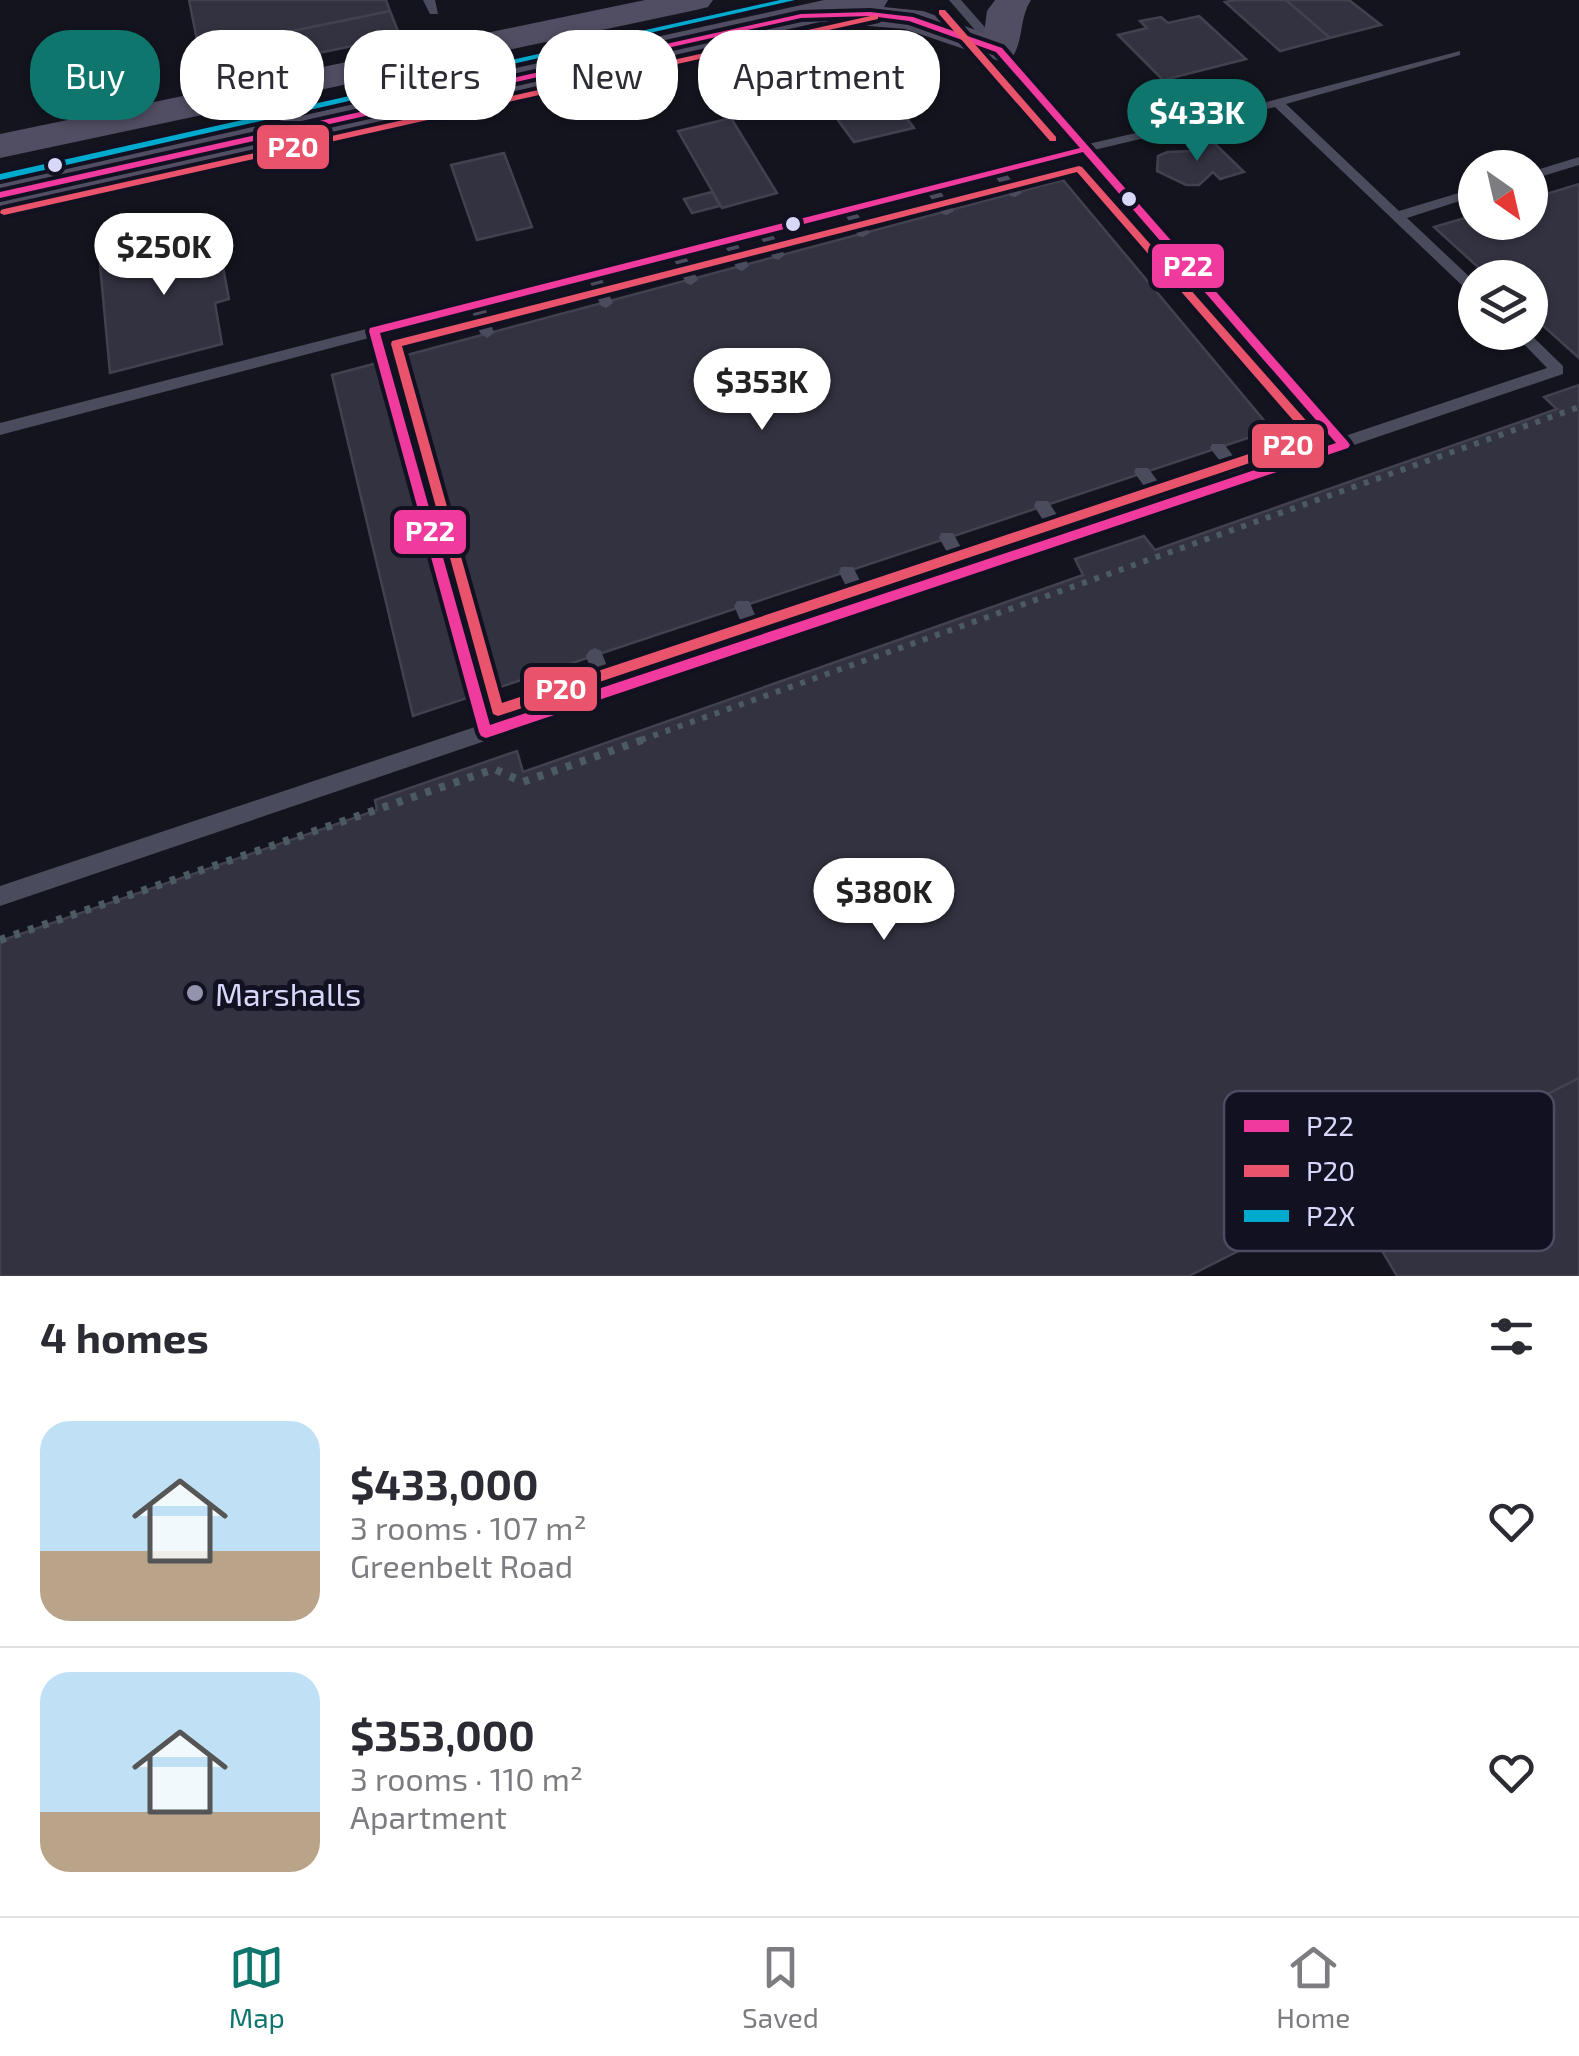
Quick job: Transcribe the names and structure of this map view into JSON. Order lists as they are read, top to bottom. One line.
{"places":["Marshalls"],"lines":["transit line P2X","transit line P20","transit line P22"],"legend":["P22","P20","P2X"],"north":"bottom right","page":{"chip":["Buy","Rent","Filters","New","Apartment"],"price":["$433K","$250K","$353K","$380K"],"heading":"4 homes","list":[{"name":"$433,000","note":"3 rooms · 107 m² · Greenbelt Road"},{"name":"$353,000","note":"3 rooms · 110 m² · Apartment"}],"tabs":["Map","Saved","Home"]}}
